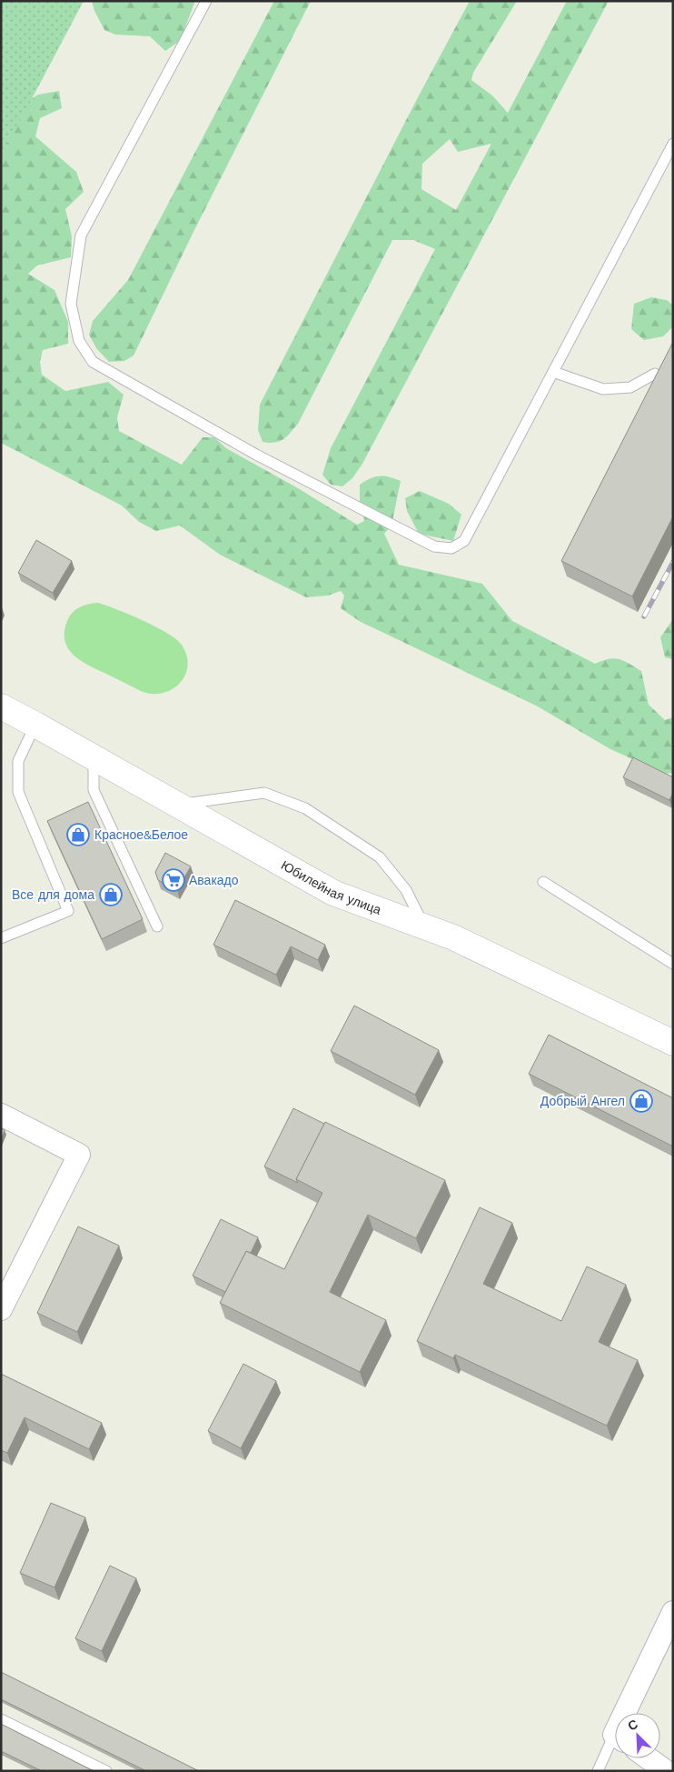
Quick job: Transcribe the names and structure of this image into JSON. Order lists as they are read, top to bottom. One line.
{"streets":{"street":["Юбилейная улица"]},"places":{"shop":["Красное&Белое","Все для дома","Добрый Ангел"],"supermarket":["Авакадо"]},"north":"top left"}
